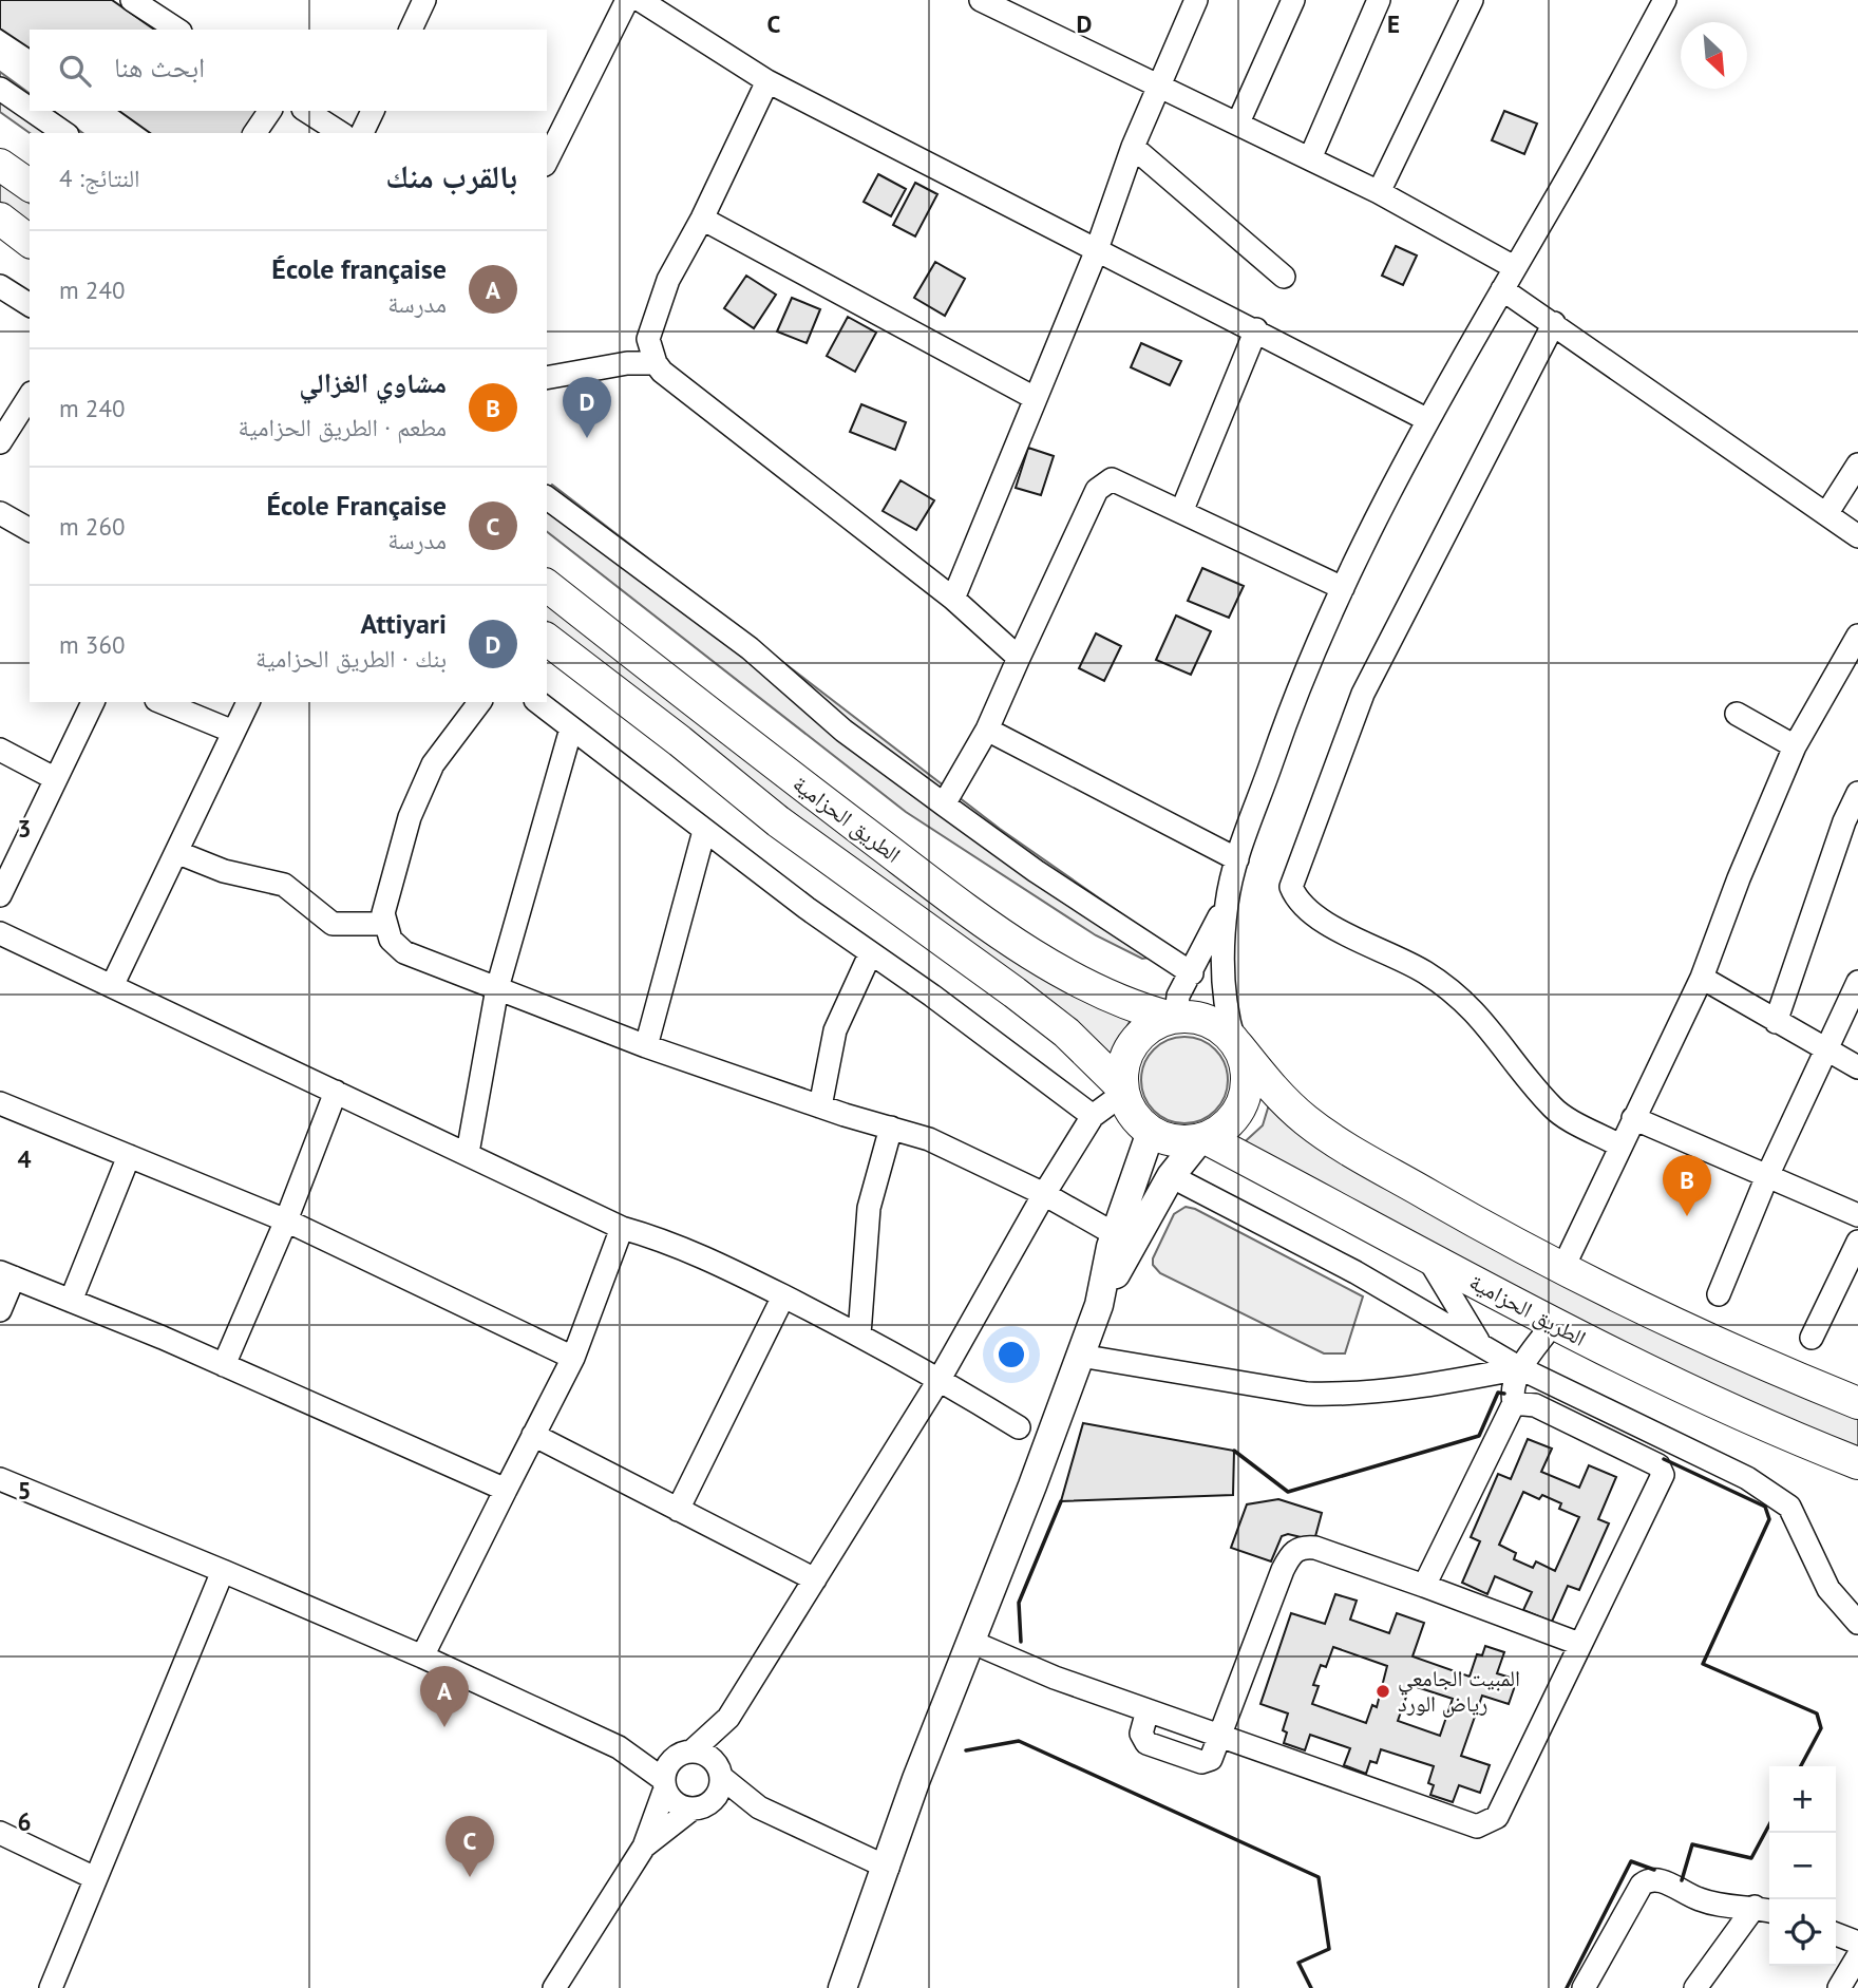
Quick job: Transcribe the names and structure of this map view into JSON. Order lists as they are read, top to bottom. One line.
{"streets":{"highway":["الطريق الحزامية"]},"places":["المبيت الجامعي رياض الورد"],"north":"bottom right","page":{"search":"ابحث هنا","heading":["بالقرب منك","النتائج: 4"],"list":[{"mark":"A","name":"École française","note":"مدرسة","value":"240 m"},{"mark":"B","name":"مشاوي الغزالي","note":"مطعم · الطريق الحزامية","value":"240 m"},{"mark":"C","name":"École Française","note":"مدرسة","value":"260 m"},{"mark":"D","name":"Attiyari","note":"بنك · الطريق الحزامية","value":"360 m"}],"pins":["D","B","A","C"],"map_buttons":["+","−"]},"grid":{"columns":["C","D","E"],"rows":["3","4","5","6"]}}
